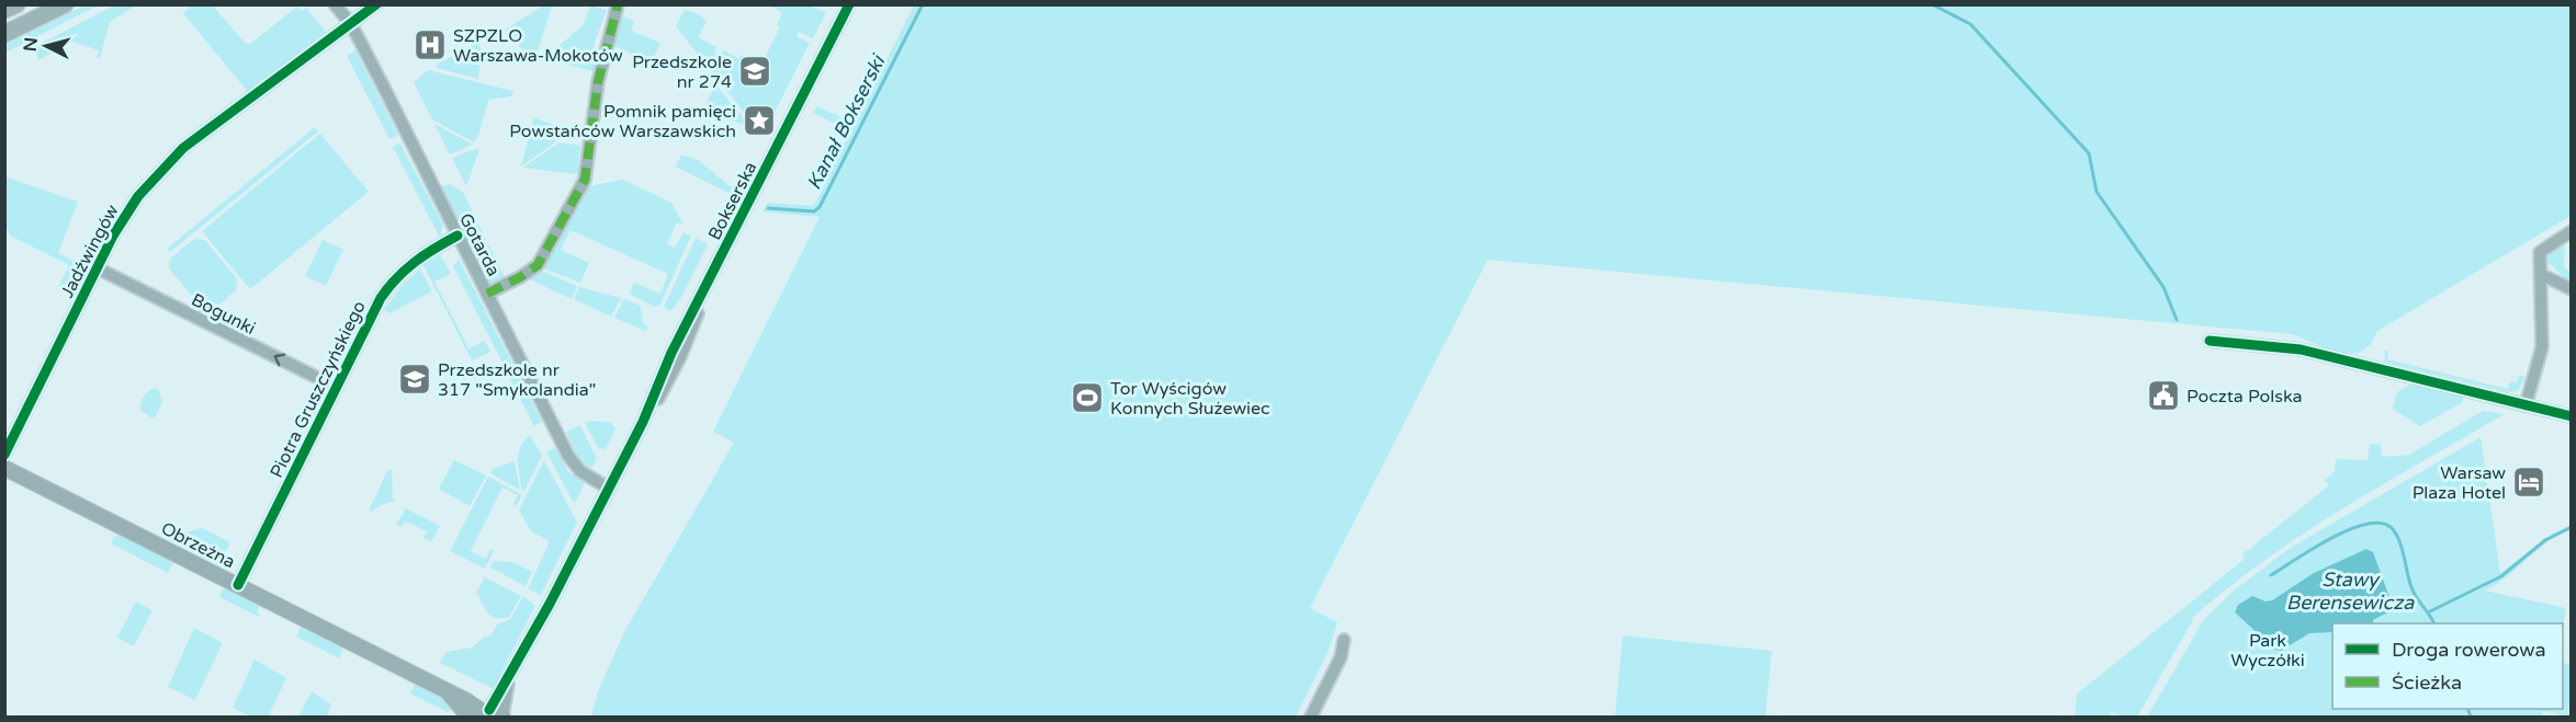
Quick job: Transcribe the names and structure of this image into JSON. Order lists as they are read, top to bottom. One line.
{"streets":{"street":["Bokserska","Gotarda","Jadźwingów","Bogunki","Piotra Gruszczyńskiego","Obrzeżna"]},"crossings":[["Bokserska","Gotarda"],["Bokserska","Obrzeżna"],["Gotarda","Jadźwingów"],["Gotarda","Piotra Gruszczyńskiego"],["Jadźwingów","Bogunki"],["Bogunki","Piotra Gruszczyńskiego"],["Piotra Gruszczyńskiego","Obrzeżna"]],"one_way":["Bogunki"],"water":["Kanał Bokserski","Stawy Berensewicza"],"parks":["Park Wyczółki"],"places":{"hospital":["SZPZLO Warszawa-Mokotów"],"school or university":["Przedszkole nr 274","Przedszkole nr 317 \"Smykolandia\""],"place":["Pomnik pamięci Powstańców Warszawskich"],"public building":["Poczta Polska"],"sports":["Tor Wyścigów Konnych Służewiec"],"hotel":["Warsaw Plaza Hotel"]},"legend":["Droga rowerowa","Ścieżka"],"north":"left"}
